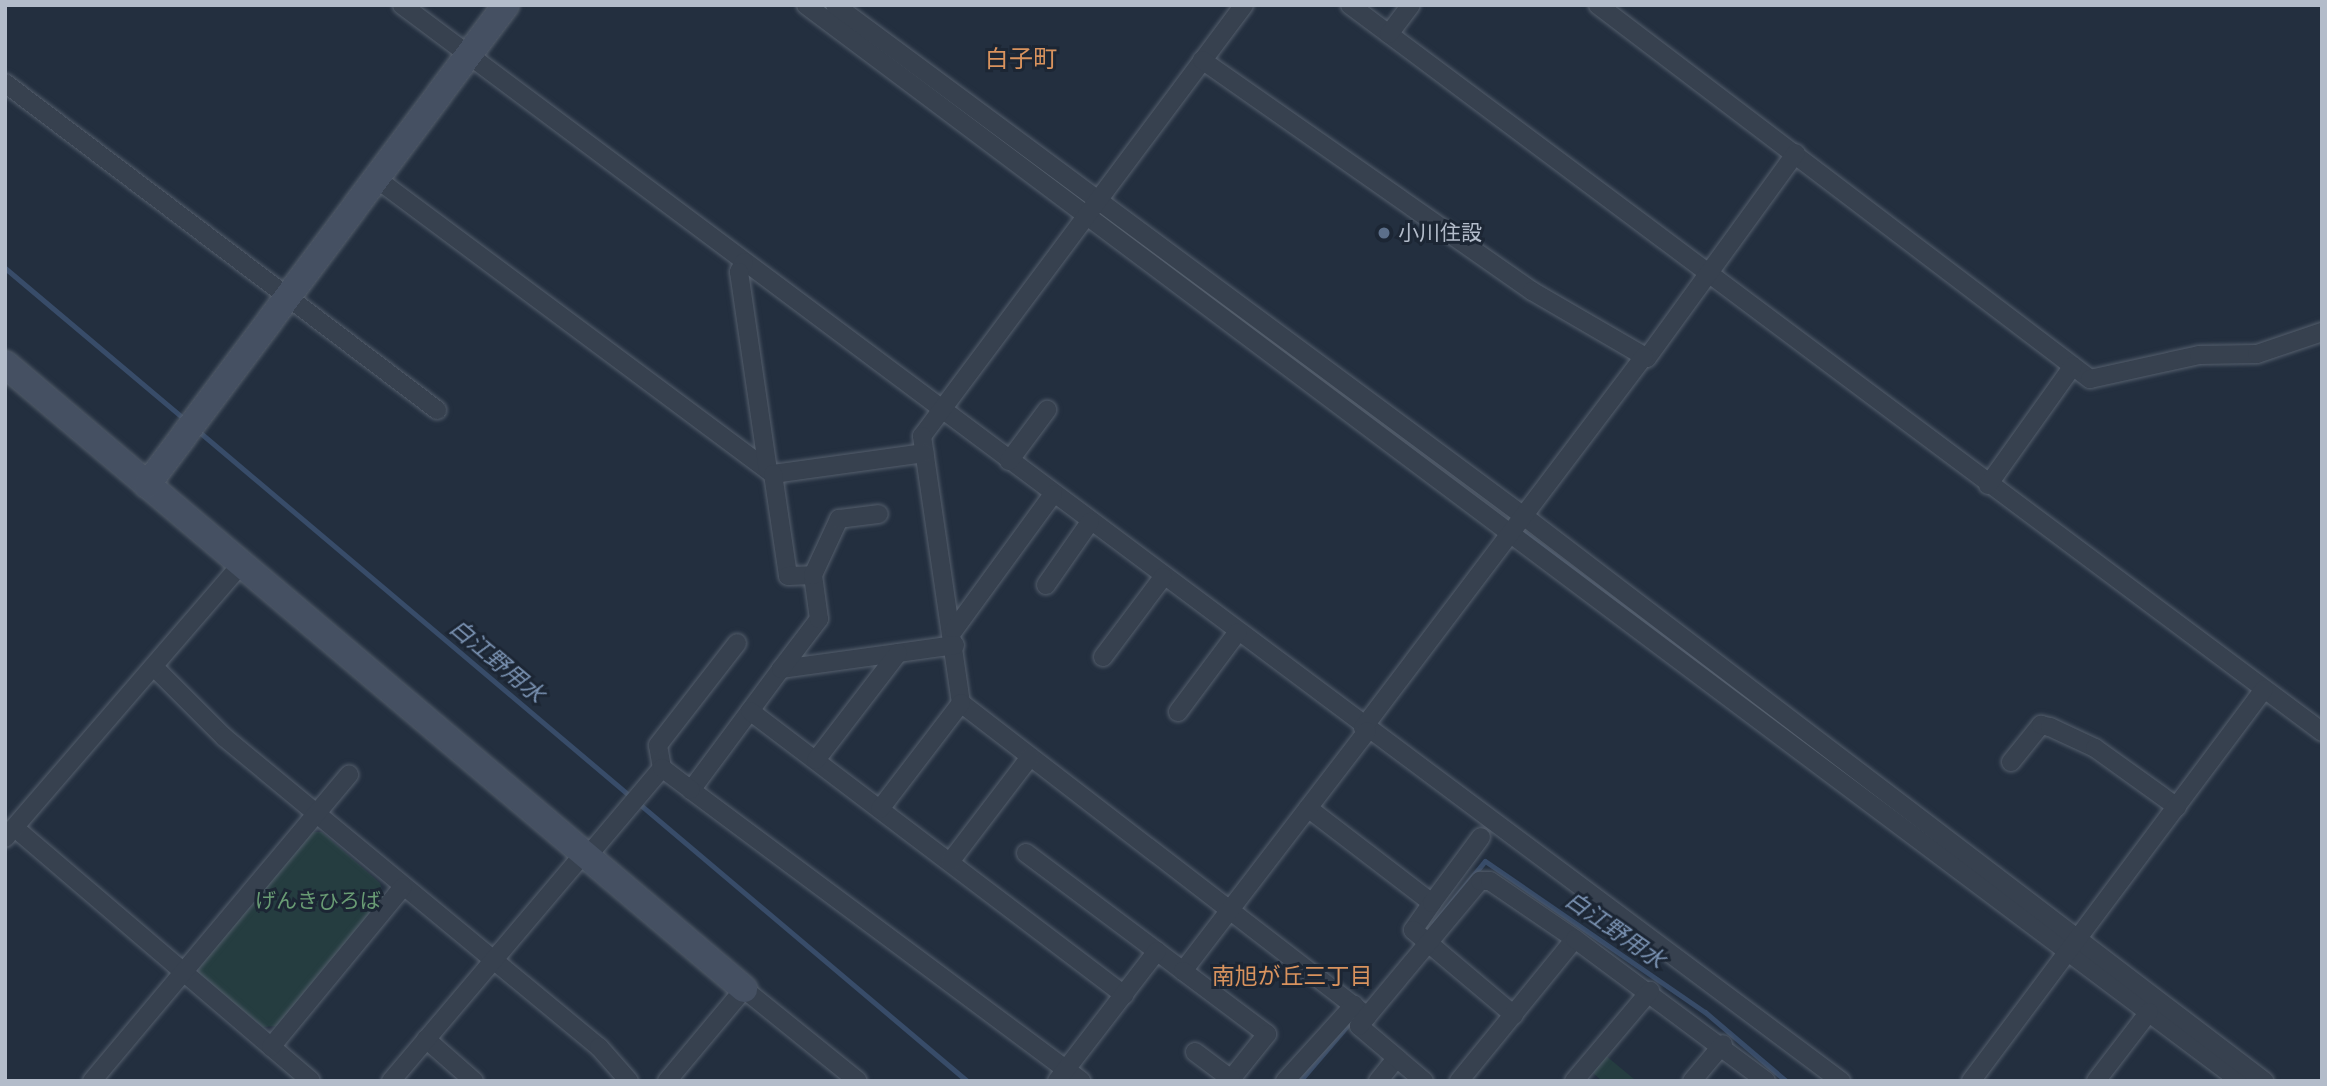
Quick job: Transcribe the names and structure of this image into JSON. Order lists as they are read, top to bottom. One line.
{"districts":["白子町","南旭が丘三丁目"],"water":["白江野用水"],"parks":["げんきひろば"],"places":["小川住設"]}
